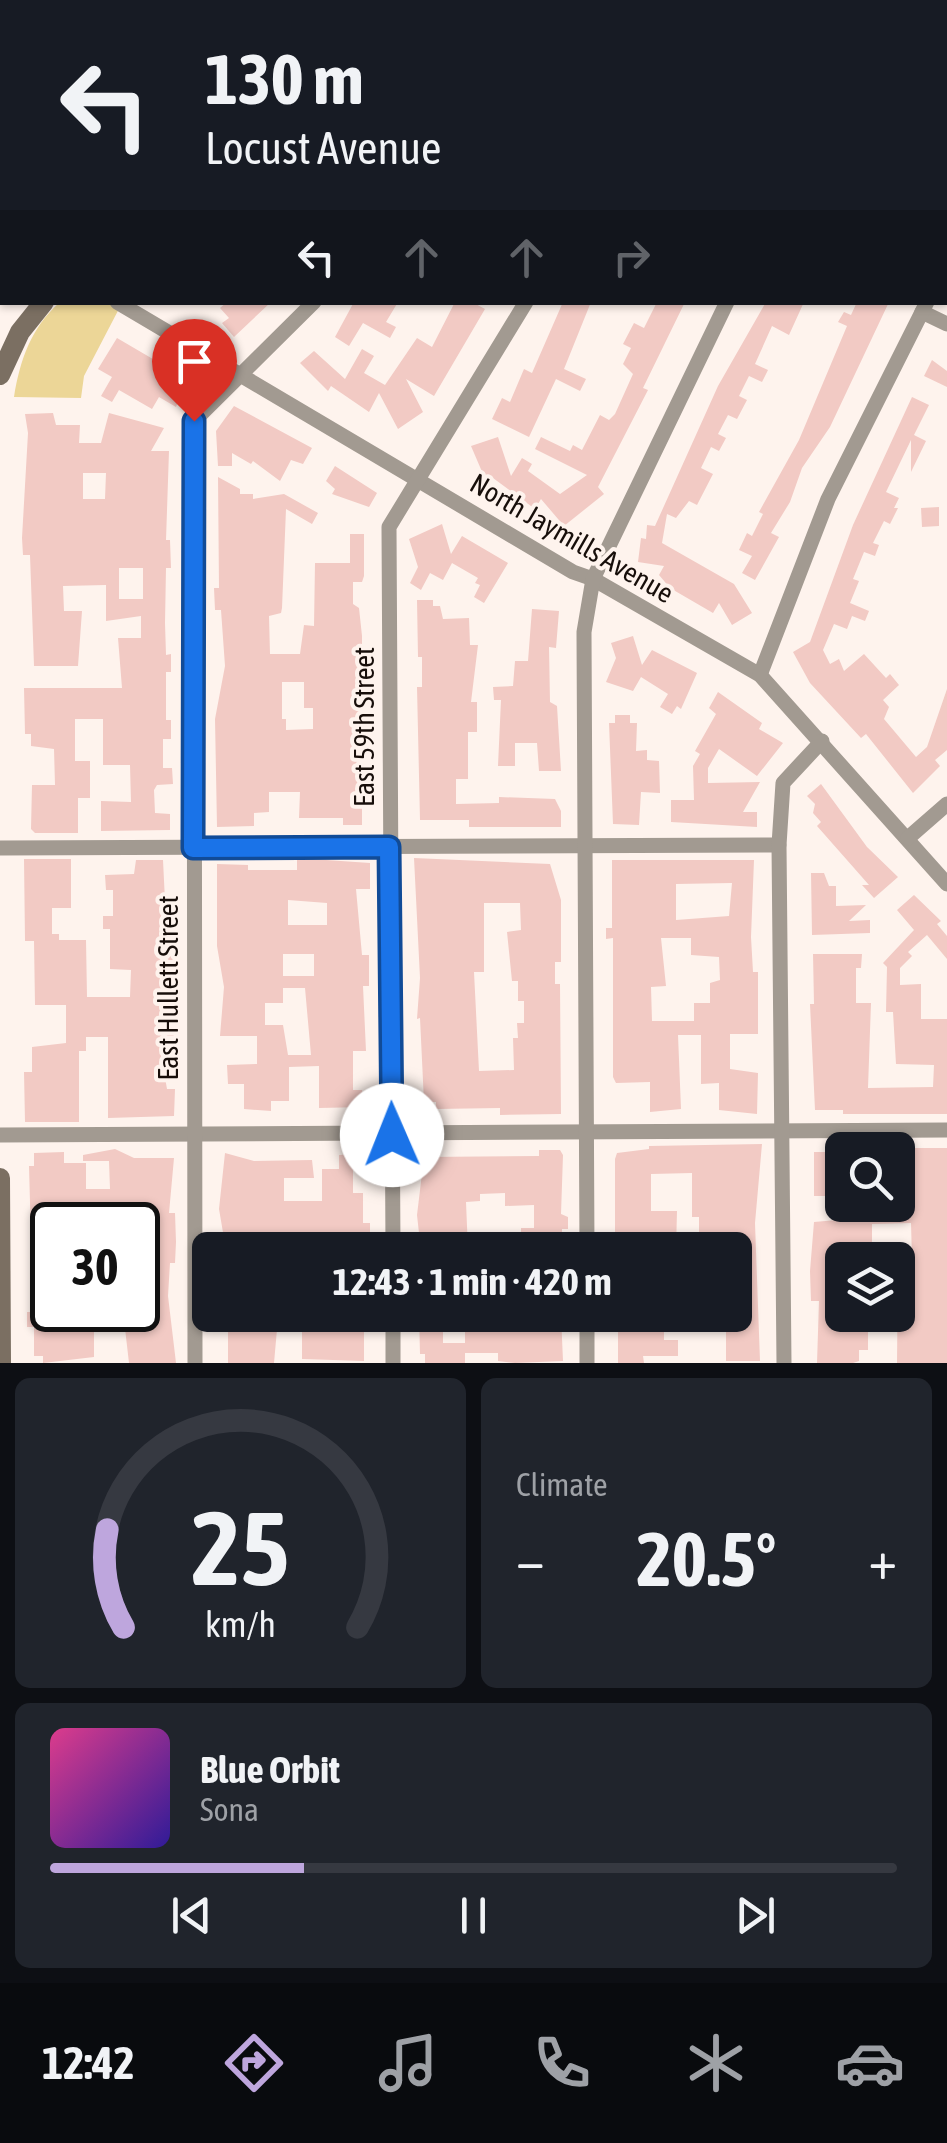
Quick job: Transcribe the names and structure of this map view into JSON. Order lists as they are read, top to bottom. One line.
{"streets":{"street":["North Jaymills Avenue","East 59th Street","East Hullett Street"]},"crossings":[["North Jaymills Avenue","East 59th Street"],["North Jaymills Avenue","East Hullett Street"]],"page":{"turn":["130 m","Locust Avenue"],"limit":"30","trip":"12:43 · 1 min · 420 m","tile":"Climate","heat":["−","20.5°","+"],"song":["Blue Orbit","Sona"],"tabs":"12:42","gauge":["25","km/h"]}}
